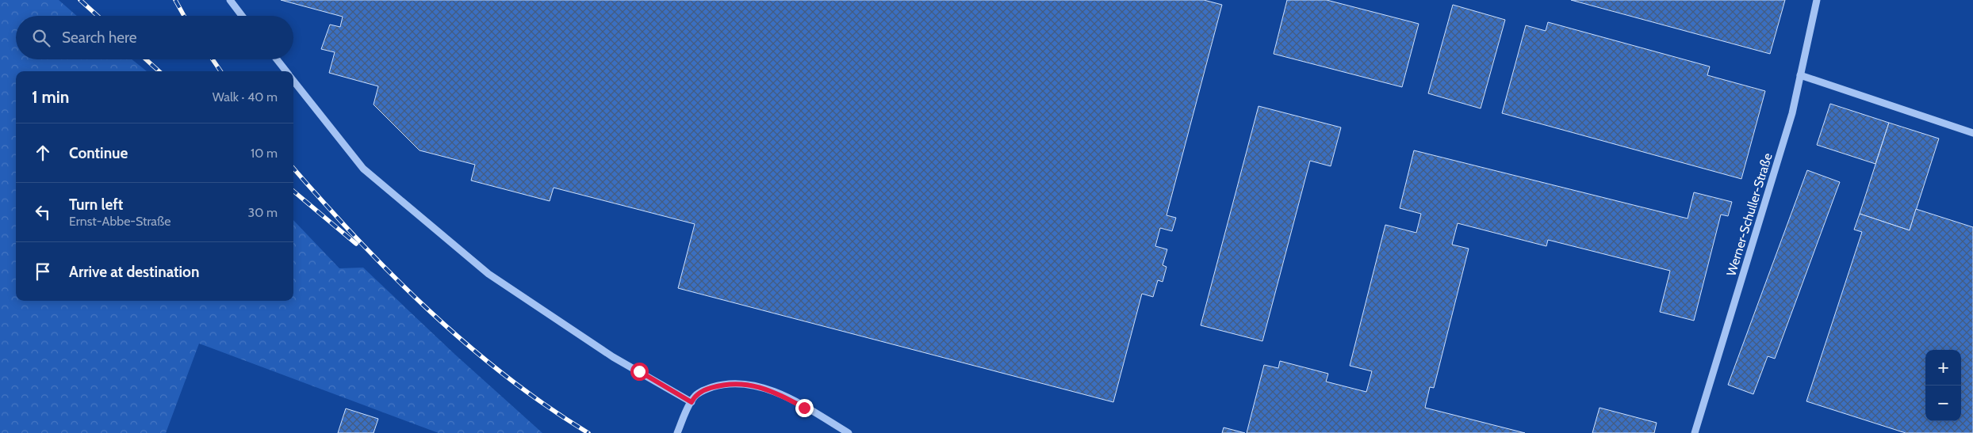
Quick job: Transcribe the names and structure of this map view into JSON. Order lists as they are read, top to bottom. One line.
{"streets":{"street":["Werner-Schuller-Straße"]},"page":{"search":"Search here","heading":["1 min","Walk · 40 m"],"list":[["Continue","10 m"],["Turn left","Ernst-Abbe-Straße","30 m"],"Arrive at destination"],"map_buttons":["+","−"]}}
